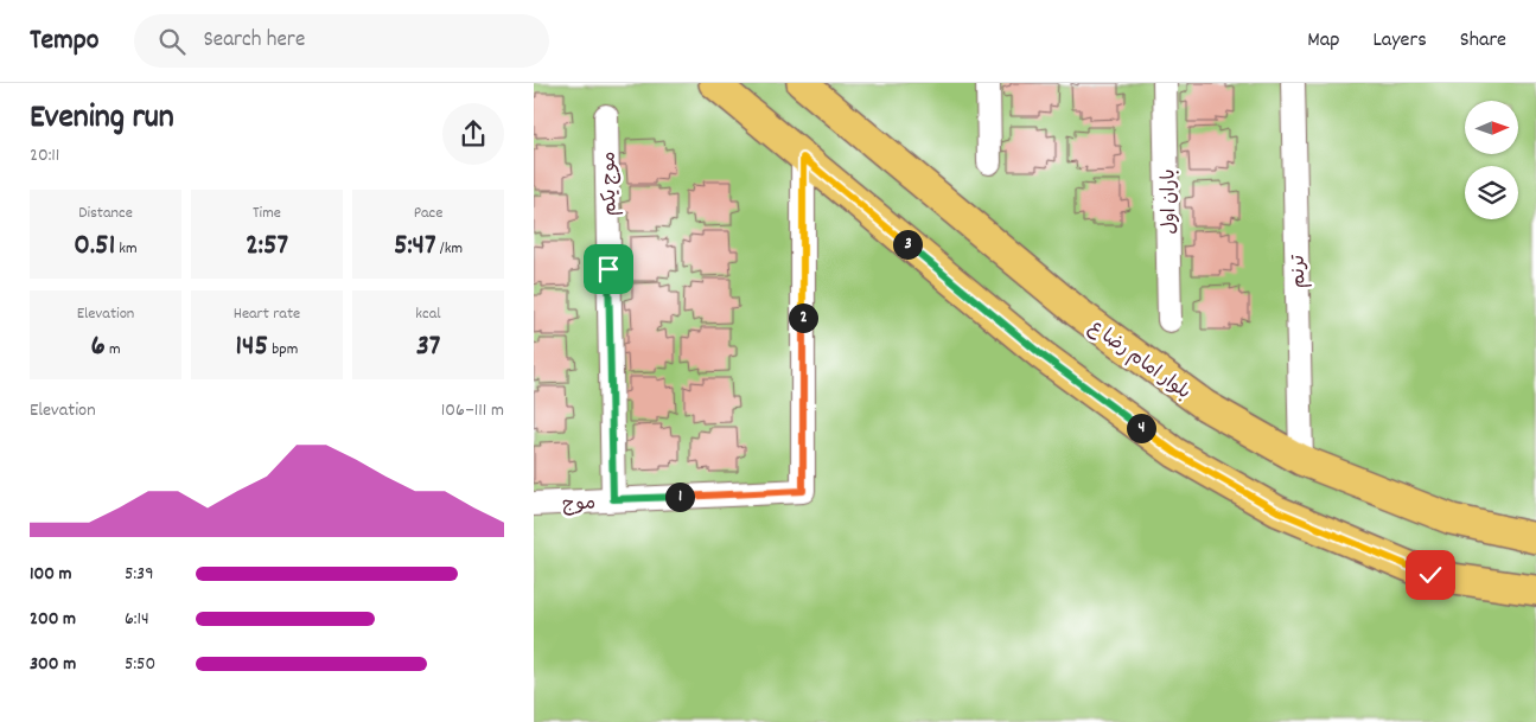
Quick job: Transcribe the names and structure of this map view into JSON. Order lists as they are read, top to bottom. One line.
{"streets":{"main road":["بلوار امام رضا ع"],"street":["موج یکم","باران اول","ترنم","موج"]},"crossings":[["موج یکم","موج"],["ترنم","بلوار امام رضا ع"]],"north":"right","page":{"header":"Tempo","search":"Search here","nav":["Map","Layers","Share"],"heading":["Evening run","20:11"],"stats":[["Distance","0.51 km"],["Time","2:57"],["Pace","5:47 /km"],["Elevation","6 m"],["Heart rate","145 bpm"],["kcal","37"]],"pins":["3","2","4","1"],"chart":["Elevation","106–111 m"],"list":[{"name":"100 m","note":"5:39"},{"name":"200 m","note":"6:14"},{"name":"300 m","note":"5:50"}]}}
